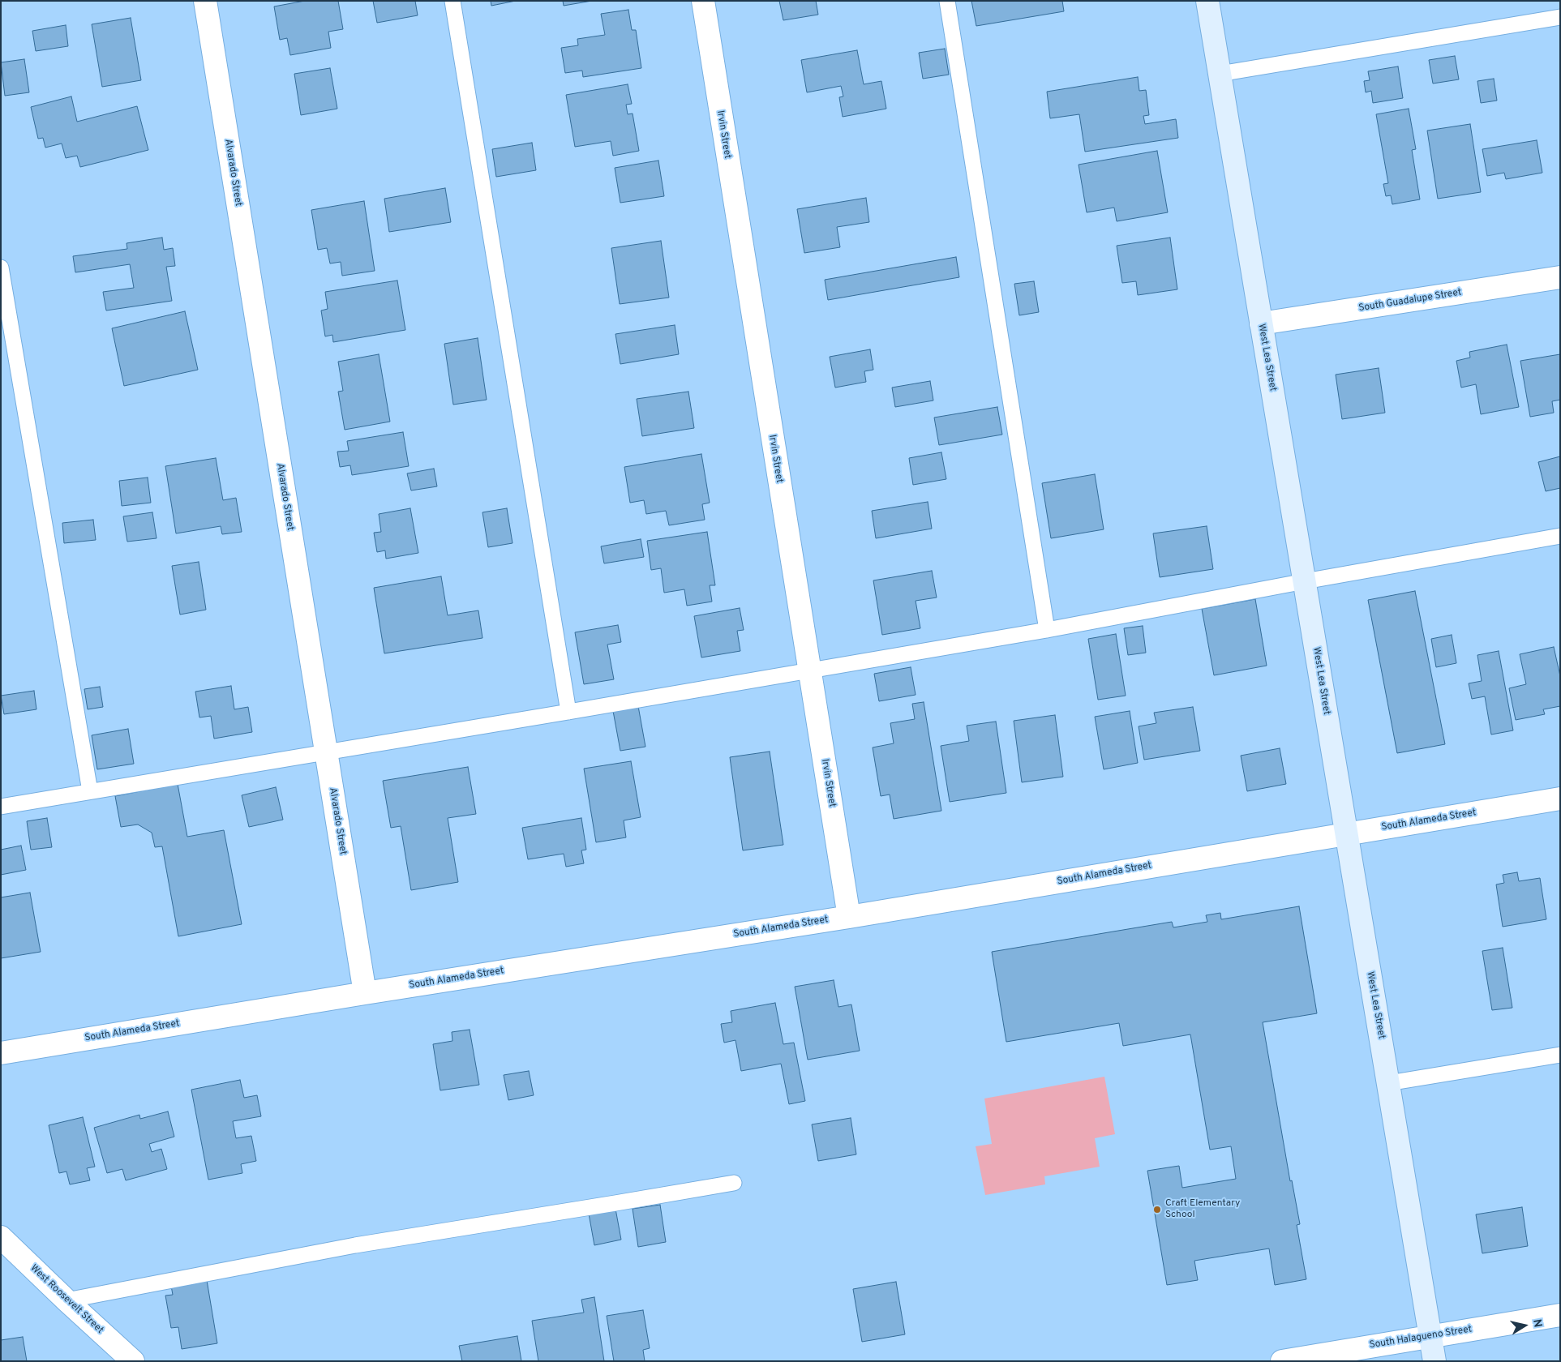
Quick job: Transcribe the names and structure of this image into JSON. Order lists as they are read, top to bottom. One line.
{"streets":{"main road":["West Lea Street"],"street":["Irvin Street","Alvarado Street","South Guadalupe Street","South Alameda Street","West Roosevelt Street","South Halagueno Street"]},"crossings":[["Irvin Street","South Alameda Street"],["Alvarado Street","South Alameda Street"],["South Guadalupe Street","West Lea Street"],["West Lea Street","South Alameda Street"],["West Lea Street","South Halagueno Street"]],"places":["Craft Elementary School"],"north":"right"}
